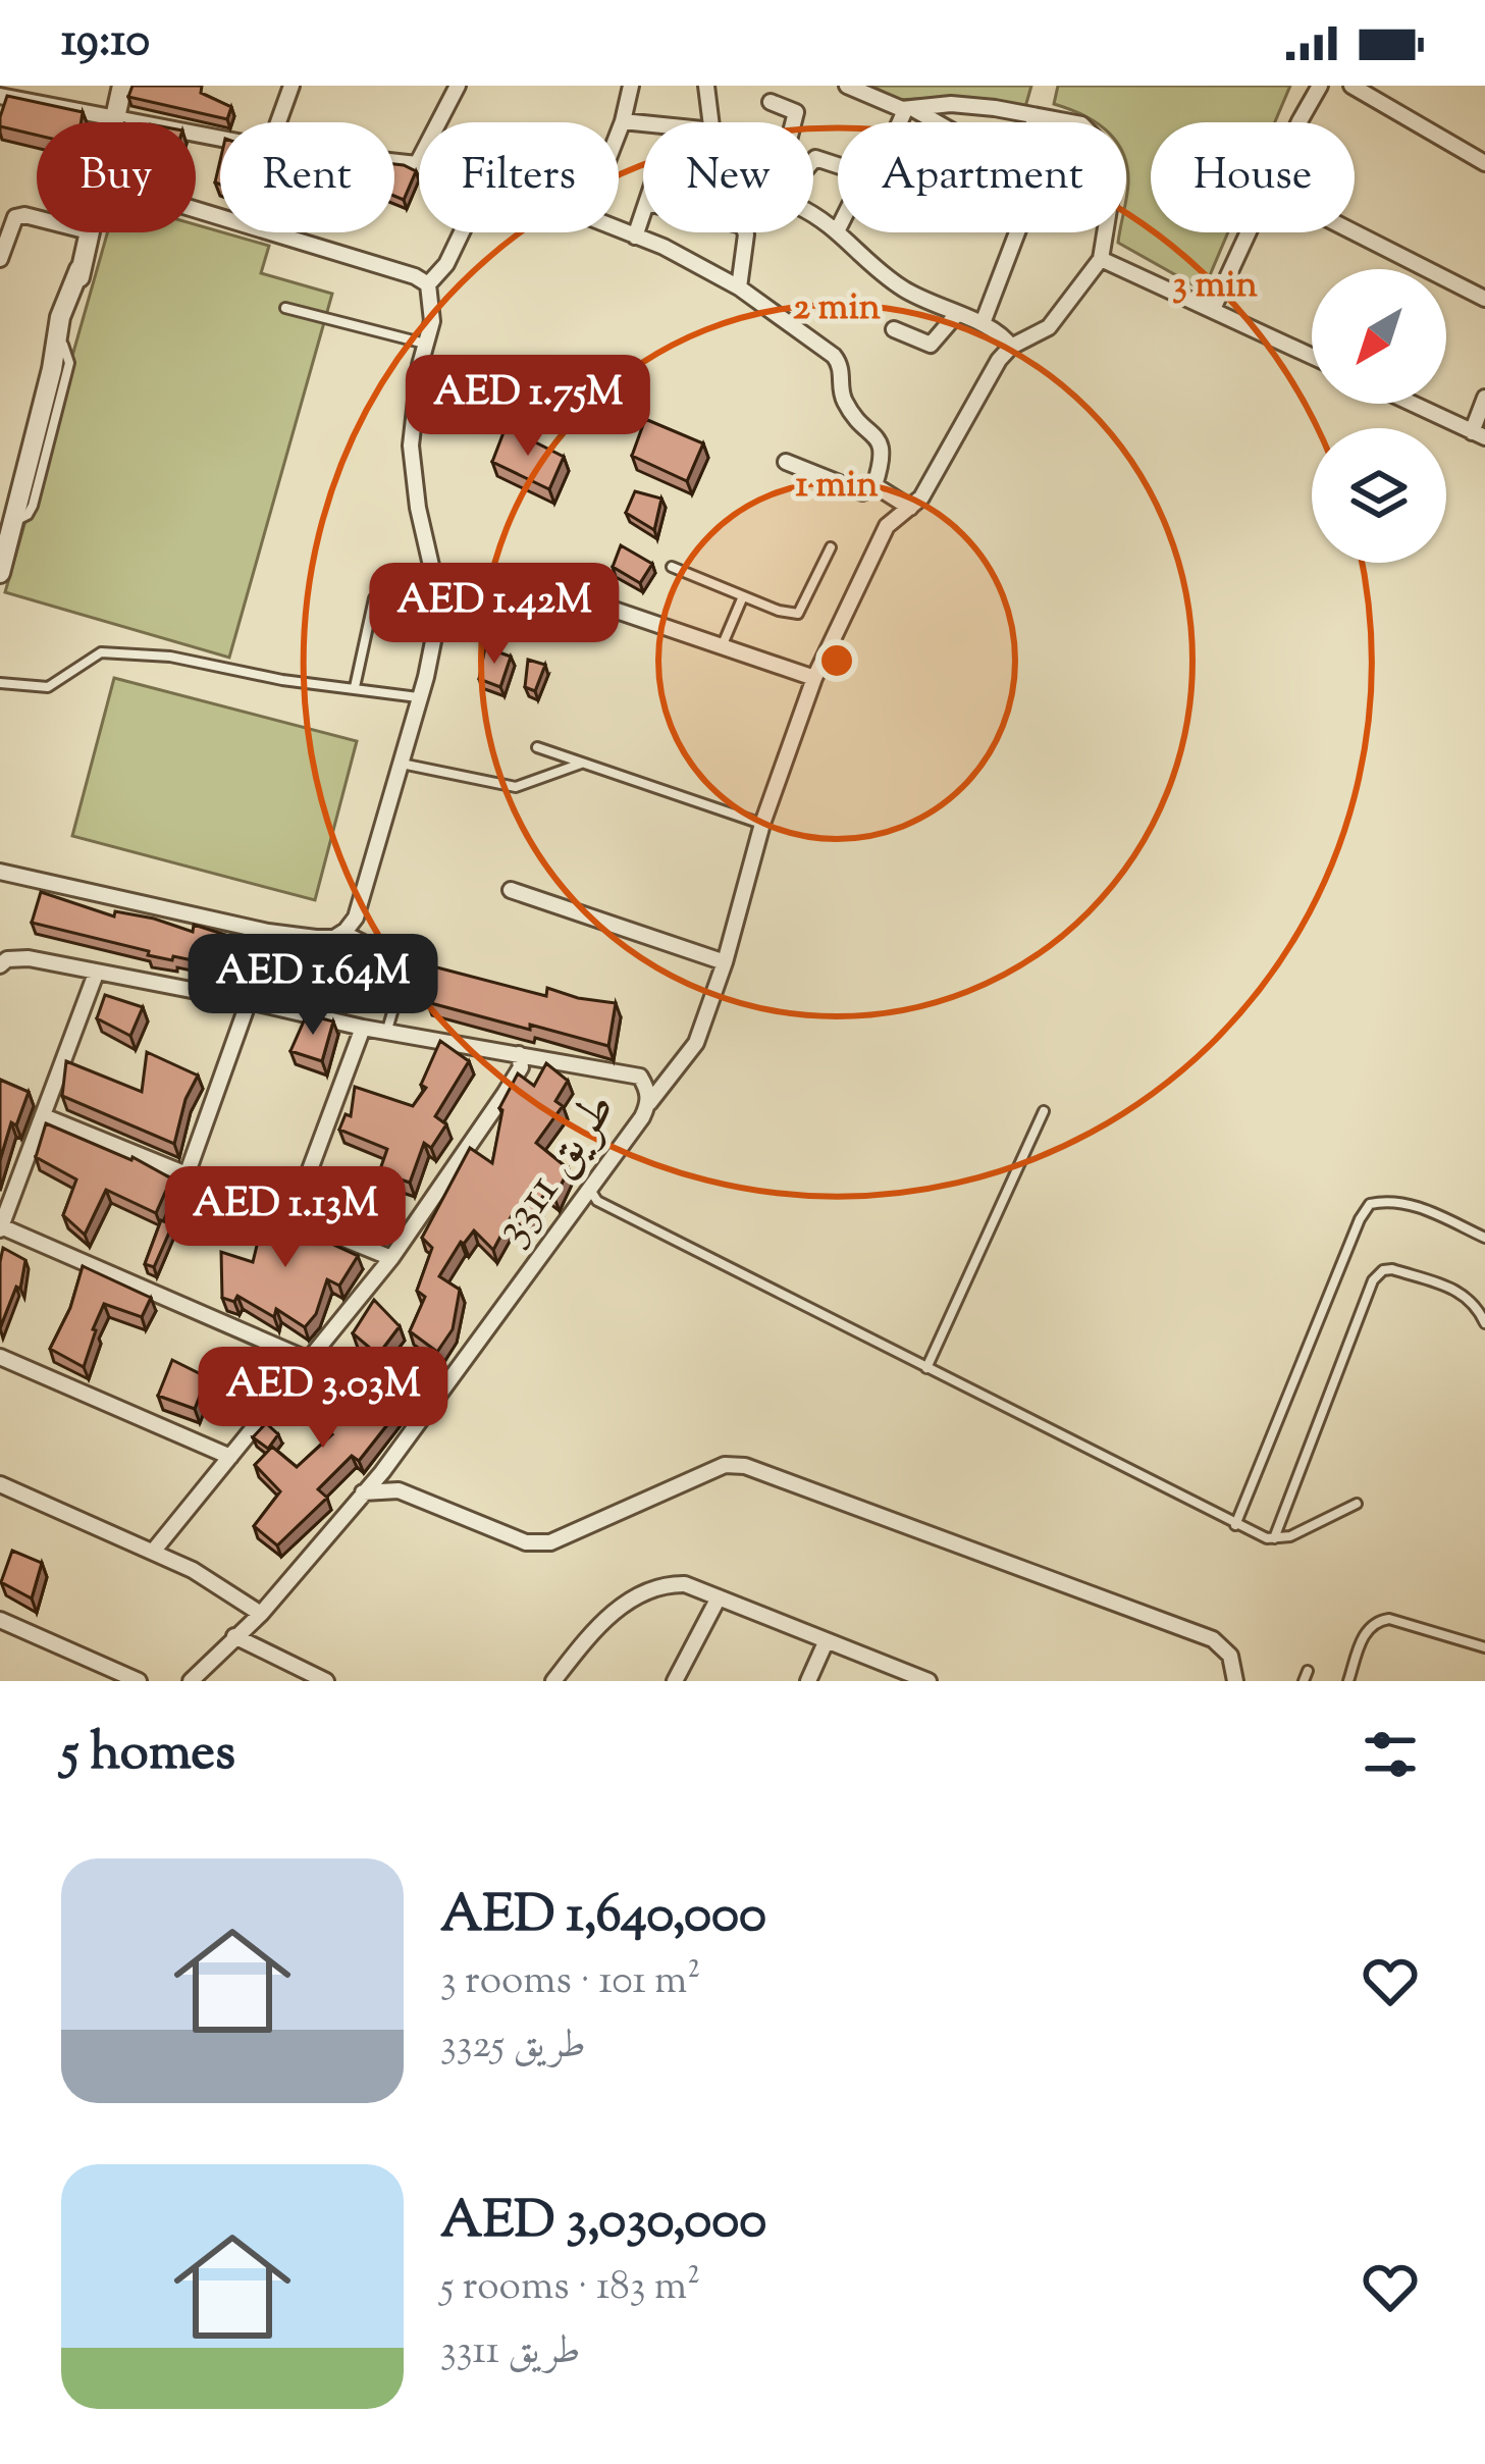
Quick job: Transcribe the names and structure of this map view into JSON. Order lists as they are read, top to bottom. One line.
{"streets":{"street":["طريق 3311"]},"north":"bottom left","page":{"status":"19:10","chip":["Buy","Rent","Filters","New","Apartment","House"],"price":["AED 1.75M","AED 1.42M","AED 1.64M","AED 1.13M","AED 3.03M"],"heading":"5 homes","list":[{"name":"AED 1,640,000","note":"3 rooms · 101 m² · طريق 3325"},{"name":"AED 3,030,000","note":"5 rooms · 183 m² · طريق 3311"}]},"rings":["3 min","2 min","1 min"]}
